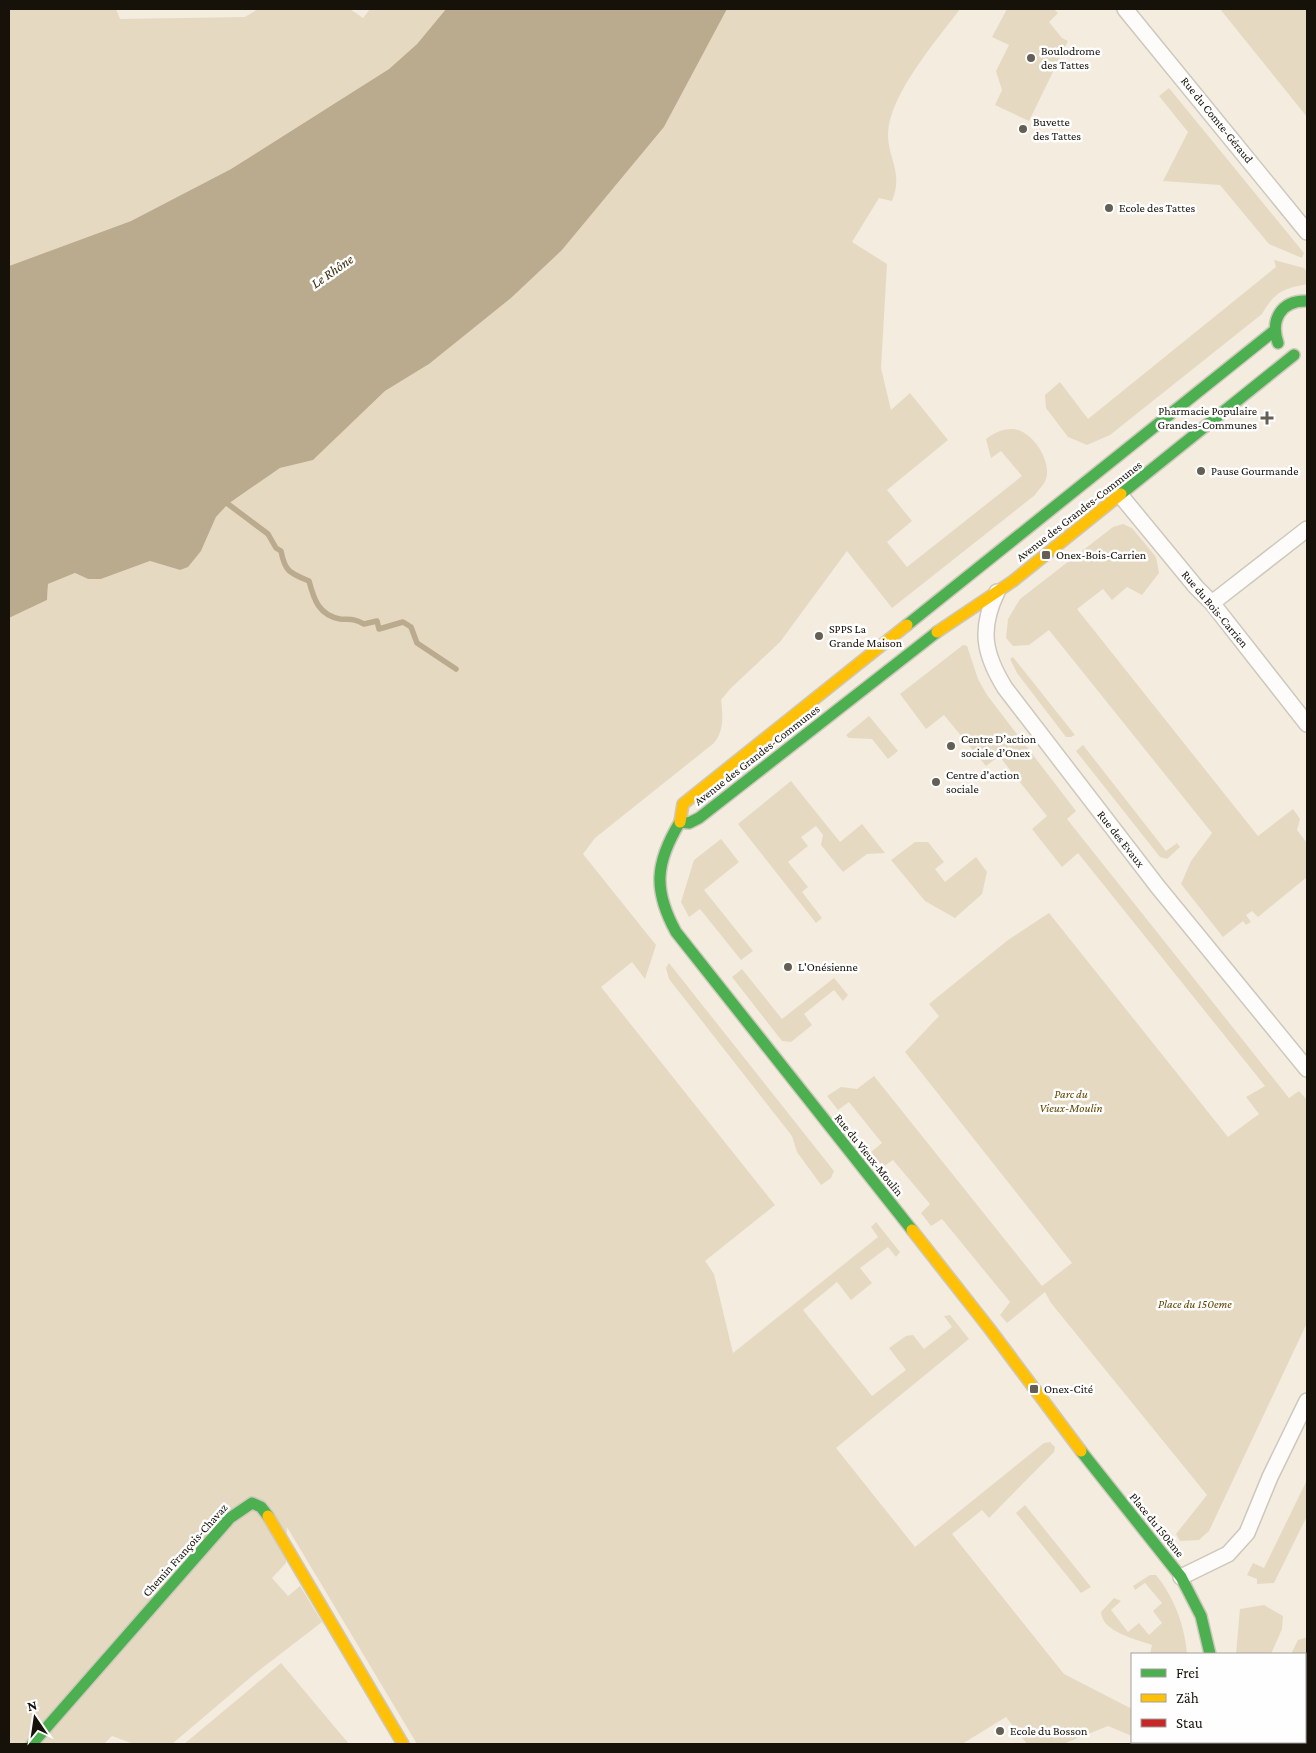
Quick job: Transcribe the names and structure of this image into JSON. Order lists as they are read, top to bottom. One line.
{"streets":{"street":["Rue du Comte-Géraud","Avenue des Grandes-Communes","Rue du Bois-Carrien","Rue des Evaux","Rue du Vieux-Moulin","Place du 150ème","Chemin François-Chavaz"]},"crossings":[["Avenue des Grandes-Communes","Rue du Bois-Carrien"],["Avenue des Grandes-Communes","Rue des Evaux"],["Avenue des Grandes-Communes","Rue du Vieux-Moulin"],["Rue du Vieux-Moulin","Place du 150ème"]],"water":["Le Rhône"],"parks":["Parc du Vieux-Moulin","Place du 150eme"],"places":{"other":["Boulodrome des Tattes","Buvette des Tattes","Ecole des Tattes","Pause Gourmande","SPPS La Grande Maison","Centre D’action sociale d’Onex","Centre d'action sociale","L'Onésienne","Ecole du Bosson"],"health":["Pharmacie Populaire Grandes-Communes"],"transit":["Onex-Bois-Carrien","Onex-Cité"]},"legend":["Frei","Zäh","Stau"],"north":"top"}
